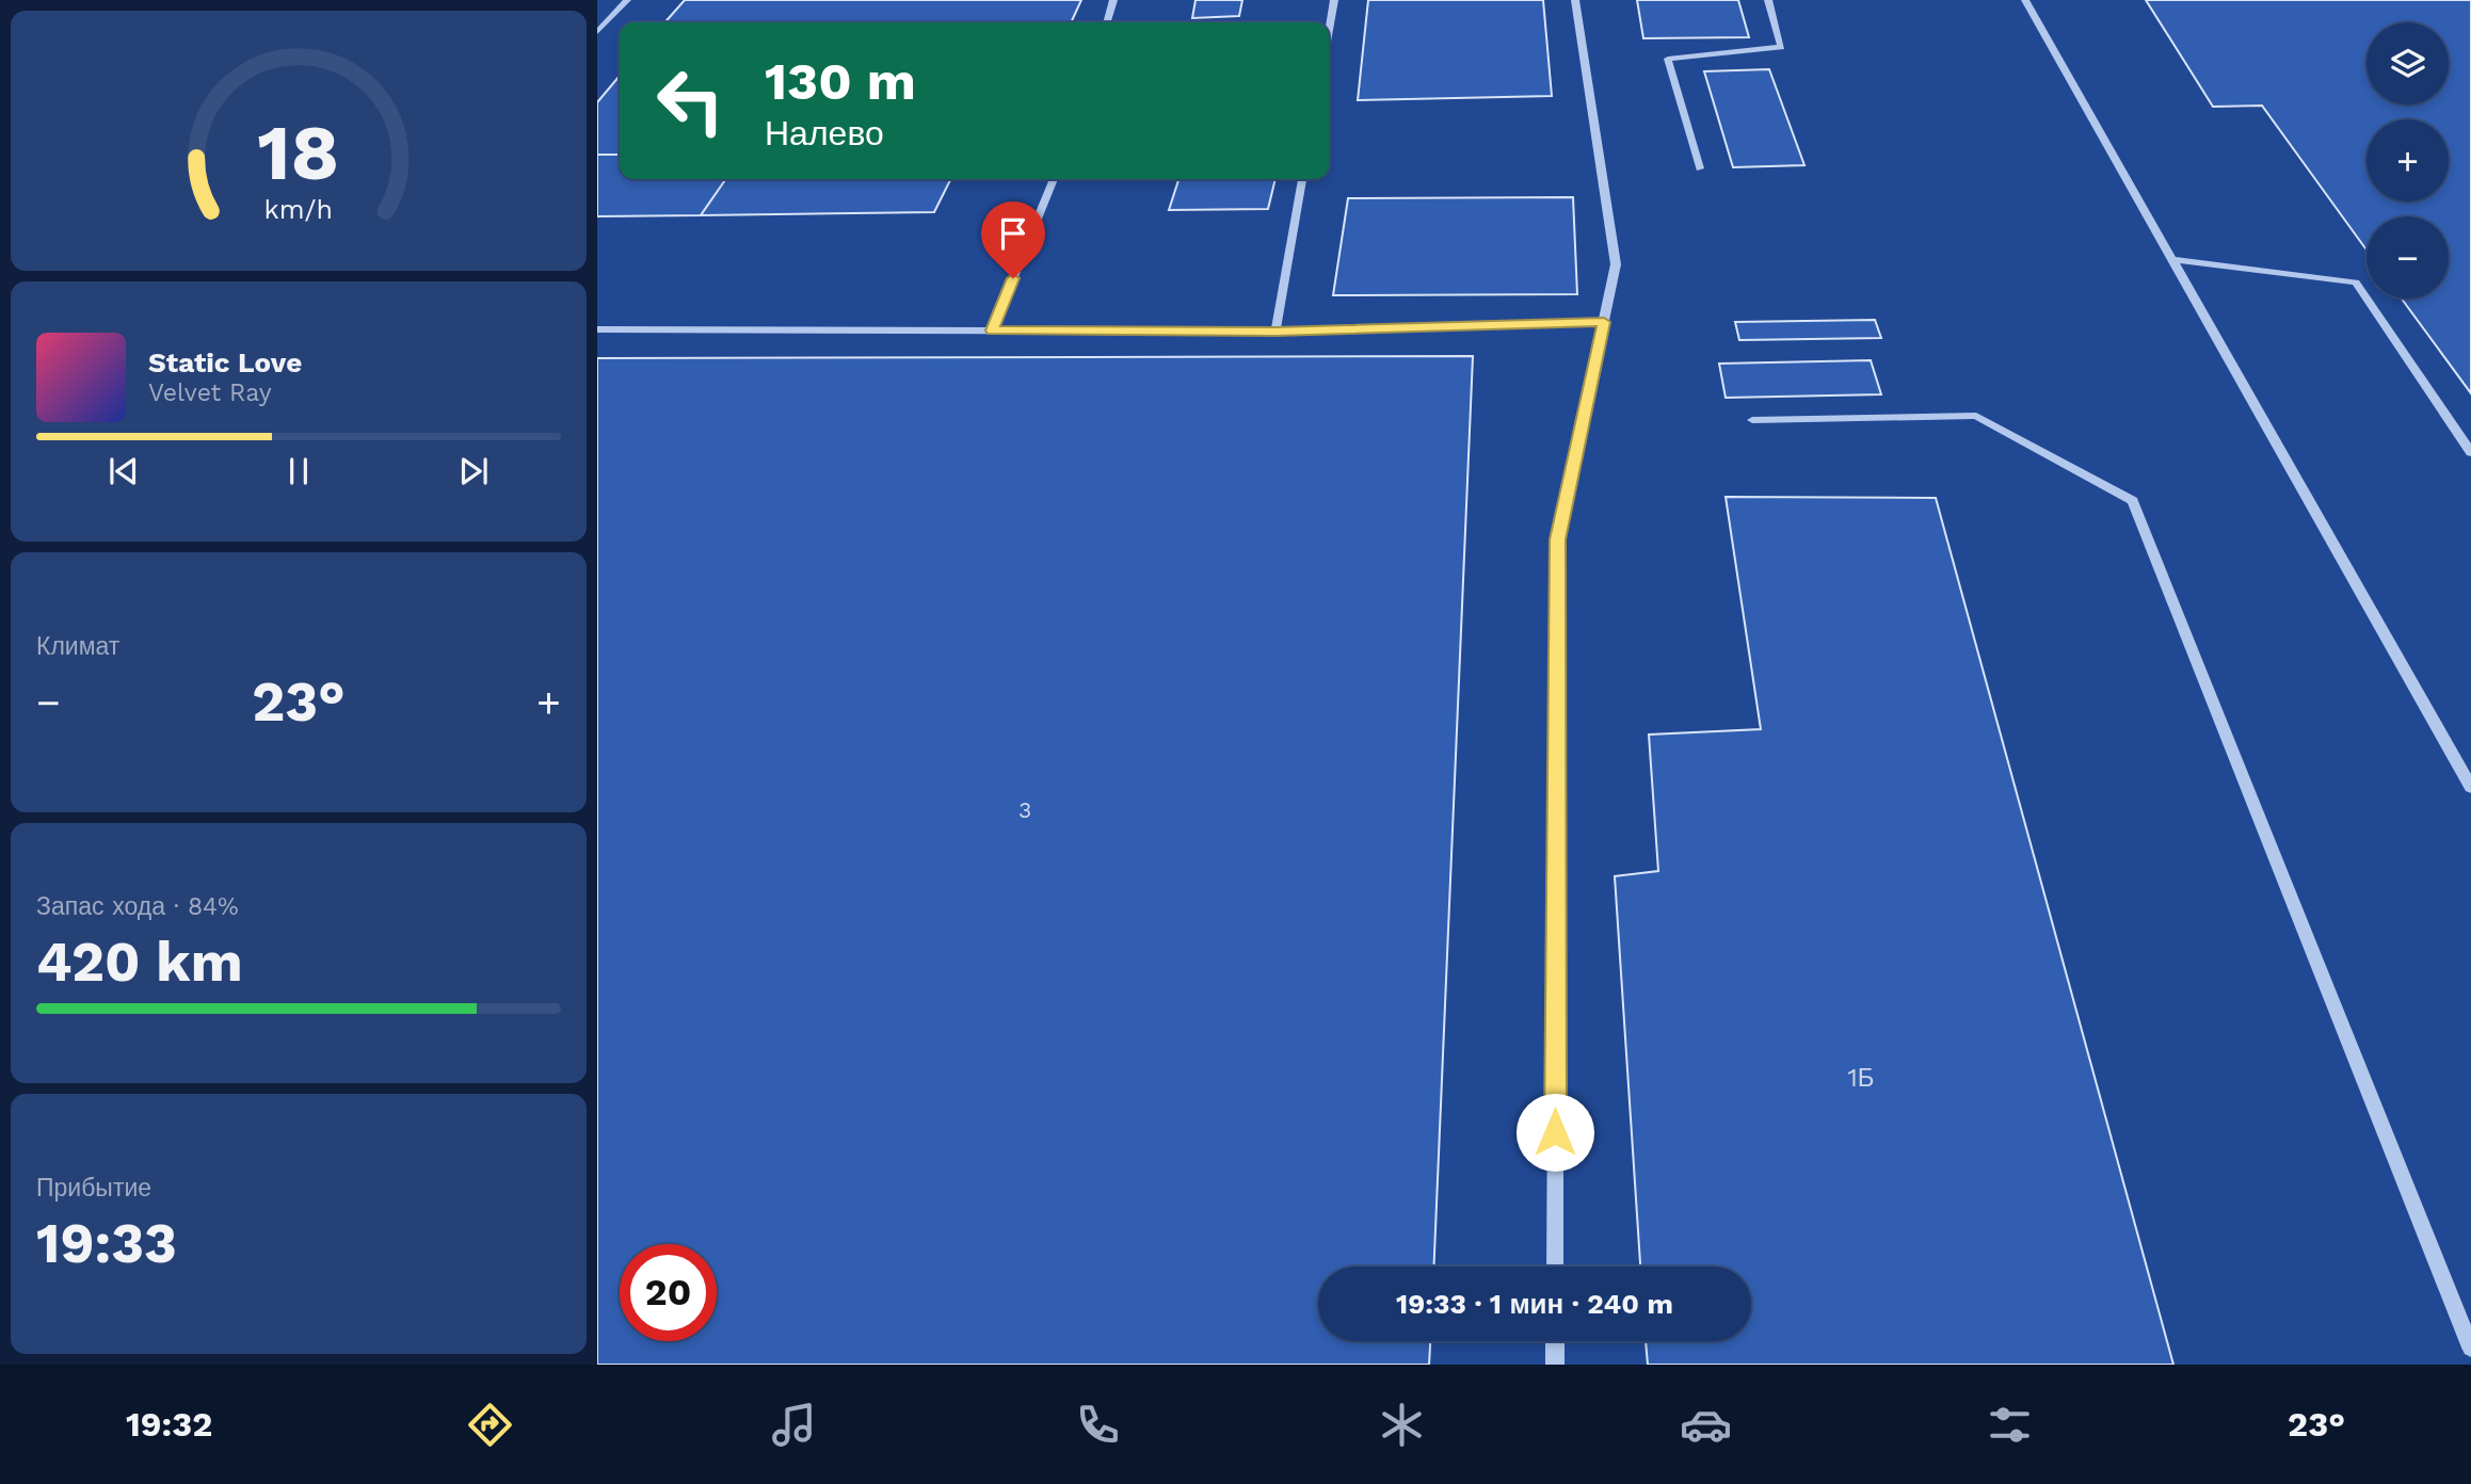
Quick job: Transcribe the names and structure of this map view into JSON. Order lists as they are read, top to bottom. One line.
{"house_numbers":["3","1Б"],"page":{"map_buttons":["+","−"],"turn":["130 m","Налево"],"song":["Static Love","Velvet Ray"],"tile":["Климат",["Запас хода · 84%","420 km"],["Прибытие","19:33"]],"heat":["−","23°","+"],"limit":"20","trip":"19:33 · 1 мин · 240 m","tabs":["19:32","23°"],"gauge":["18","km/h"]}}
